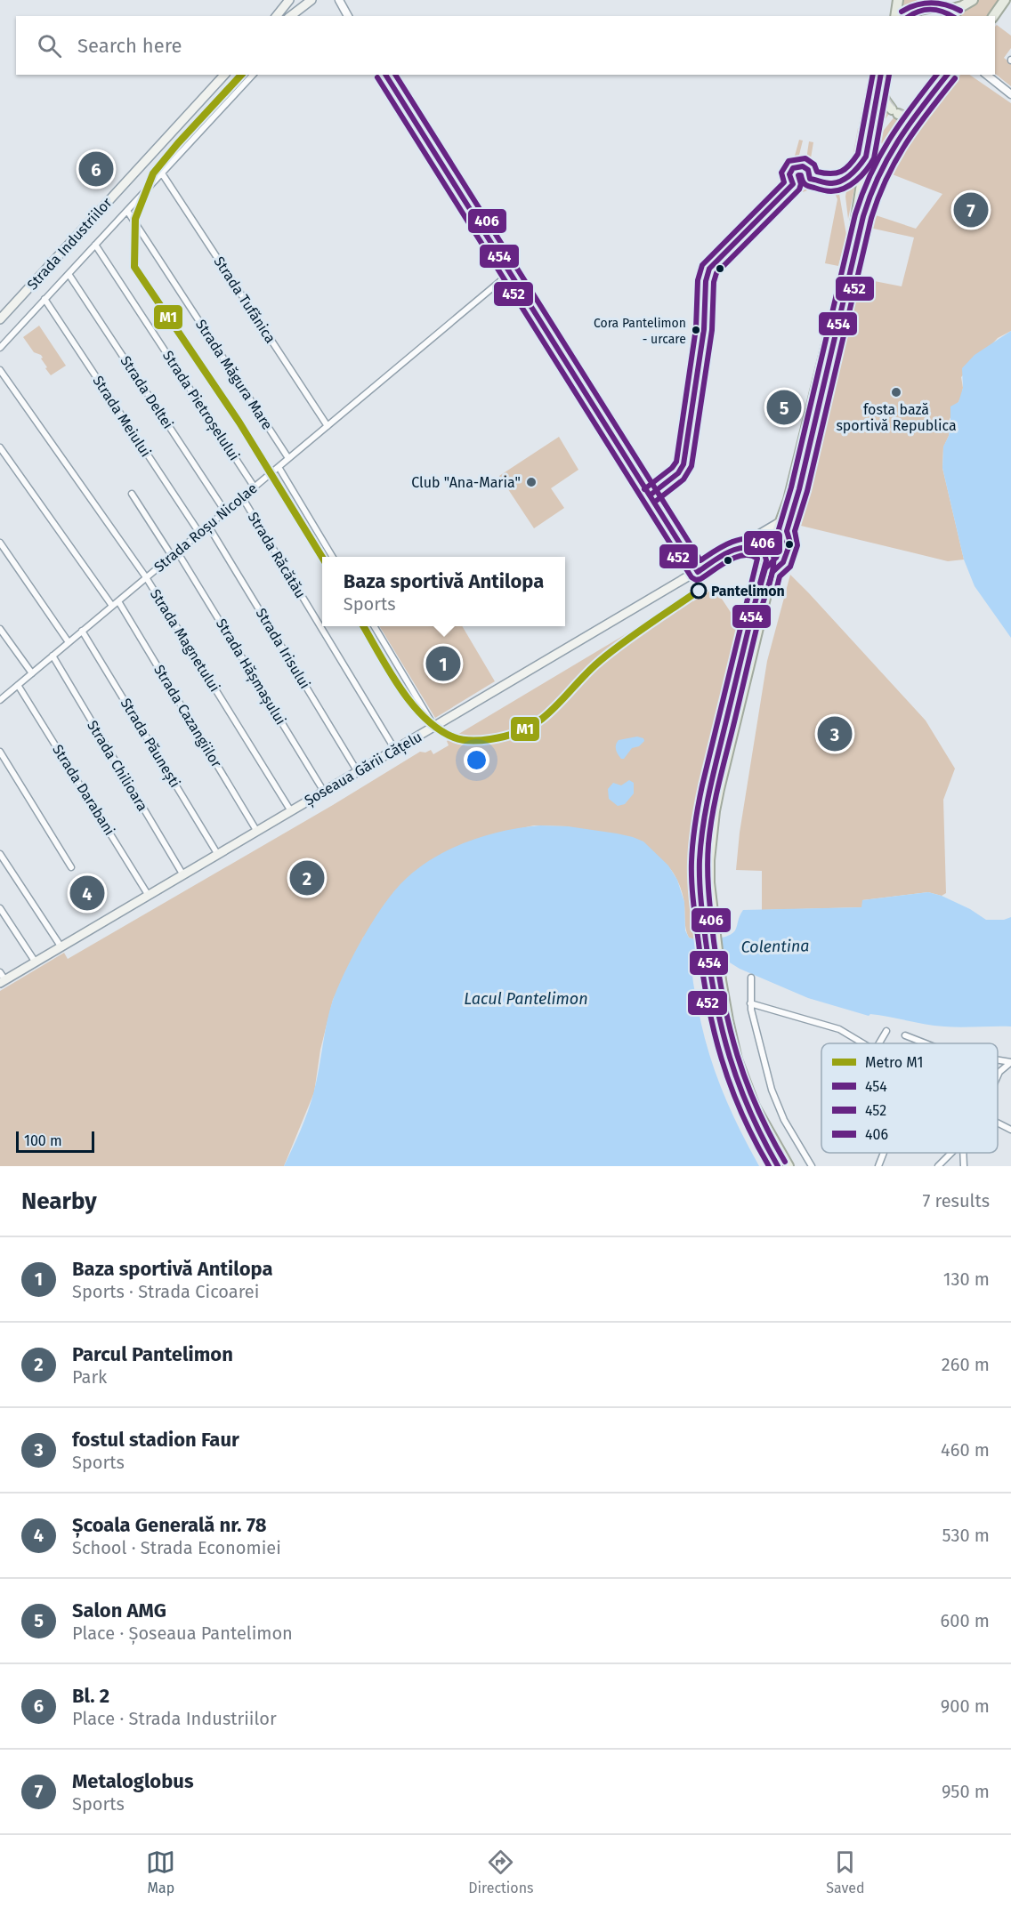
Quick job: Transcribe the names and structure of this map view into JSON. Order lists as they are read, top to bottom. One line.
{"streets":{"main road":["Strada Industriilor","Șoseaua Gării Cățelu"],"street":["Strada Tufănica","Strada Măgura Mare","Strada Deltei","Strada Pietroșelului","Strada Meiului","Strada Roșu Nicolae","Strada Răcătău","Strada Magnetului","Strada Irisului","Strada Hășmașului","Strada Cazangiilor","Strada Păunești","Strada Chilioara","Strada Darabani"]},"crossings":[["Strada Tufănica","Strada Roșu Nicolae"],["Strada Măgura Mare","Strada Roșu Nicolae"],["Strada Deltei","Strada Roșu Nicolae"],["Strada Pietroșelului","Strada Roșu Nicolae"],["Strada Meiului","Strada Roșu Nicolae"],["Strada Roșu Nicolae","Strada Răcătău"],["Strada Roșu Nicolae","Strada Magnetului"],["Strada Roșu Nicolae","Strada Irisului"],["Strada Roșu Nicolae","Strada Hășmașului"],["Strada Roșu Nicolae","Strada Cazangiilor"],["Strada Roșu Nicolae","Strada Păunești"],["Strada Roșu Nicolae","Strada Chilioara"],["Strada Roșu Nicolae","Strada Darabani"],["Strada Răcătău","Șoseaua Gării Cățelu"],["Strada Magnetului","Șoseaua Gării Cățelu"],["Strada Irisului","Șoseaua Gării Cățelu"],["Strada Hășmașului","Șoseaua Gării Cățelu"],["Strada Cazangiilor","Șoseaua Gării Cățelu"],["Strada Păunești","Șoseaua Gării Cățelu"],["Strada Chilioara","Șoseaua Gării Cățelu"],["Șoseaua Gării Cățelu","Strada Darabani"]],"water":["Colentina","Lacul Pantelimon"],"places":["Cora Pantelimon - urcare","fosta bază sportivă Republica","Club \"Ana-Maria\"","Pantelimon"],"lines":["transit line 406","transit line 454","metro line M1","transit line 452"],"legend":["Metro M1","454","452","406"],"scale_bar":"100 m","page":{"search":"Search here","pins":["6","7","5","1","3","2","4"],"popup":["Baza sportivă Antilopa","Sports"],"scale":"100 m","heading":["Nearby","7 results"],"list":[{"mark":"1","name":"Baza sportivă Antilopa","note":"Sports · Strada Cicoarei","value":"130 m"},{"mark":"2","name":"Parcul Pantelimon","note":"Park","value":"260 m"},{"mark":"3","name":"fostul stadion Faur","note":"Sports","value":"460 m"},{"mark":"4","name":"Școala Generală nr. 78","note":"School · Strada Economiei","value":"530 m"},{"mark":"5","name":"Salon AMG","note":"Place · Șoseaua Pantelimon","value":"600 m"},{"mark":"6","name":"Bl. 2","note":"Place · Strada Industriilor","value":"900 m"},{"mark":"7","name":"Metaloglobus","note":"Sports","value":"950 m"}],"nav":["Map","Directions","Saved"]}}
